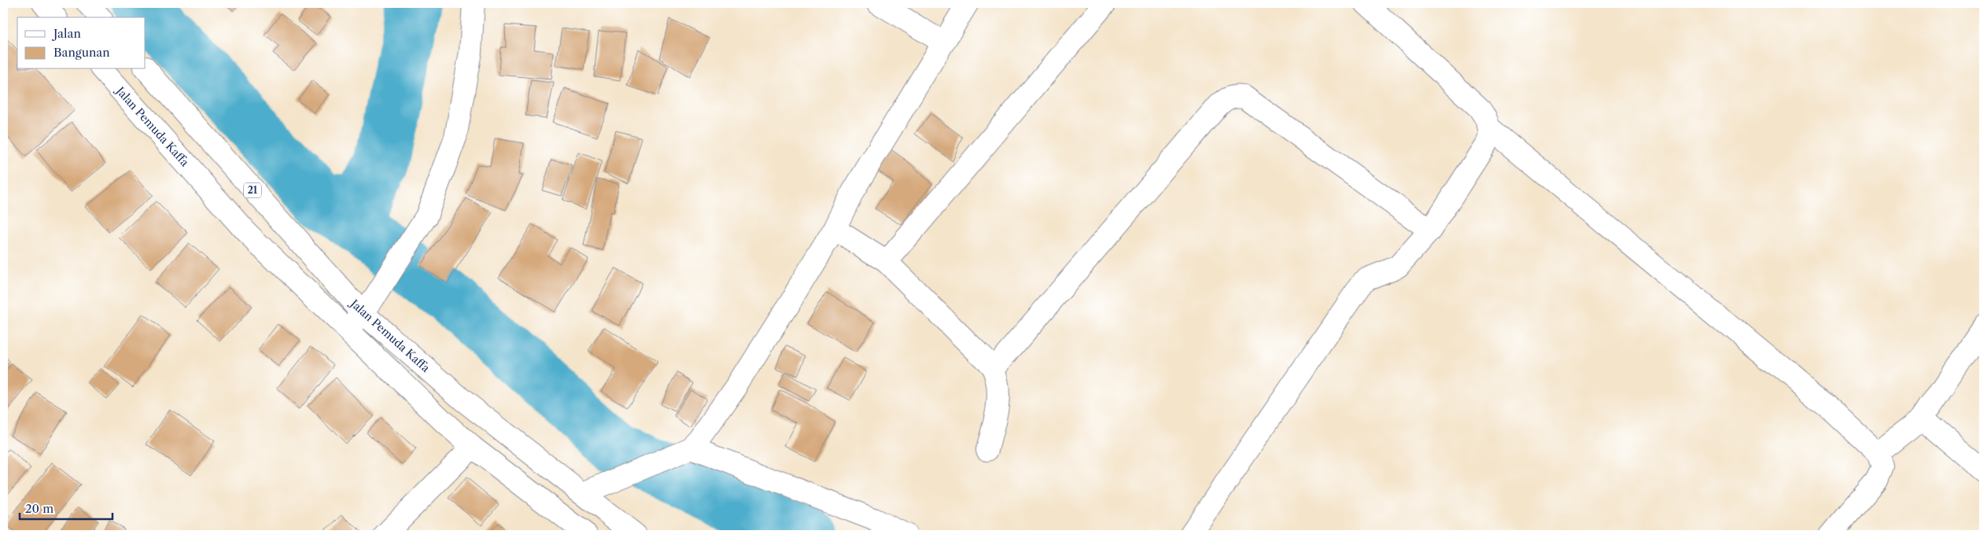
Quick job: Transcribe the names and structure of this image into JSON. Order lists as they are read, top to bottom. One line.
{"streets":{"main road":["Jalan Pemuda Kaffa","21"]},"legend":["Jalan","Bangunan"],"scale_bar":"20 m"}
